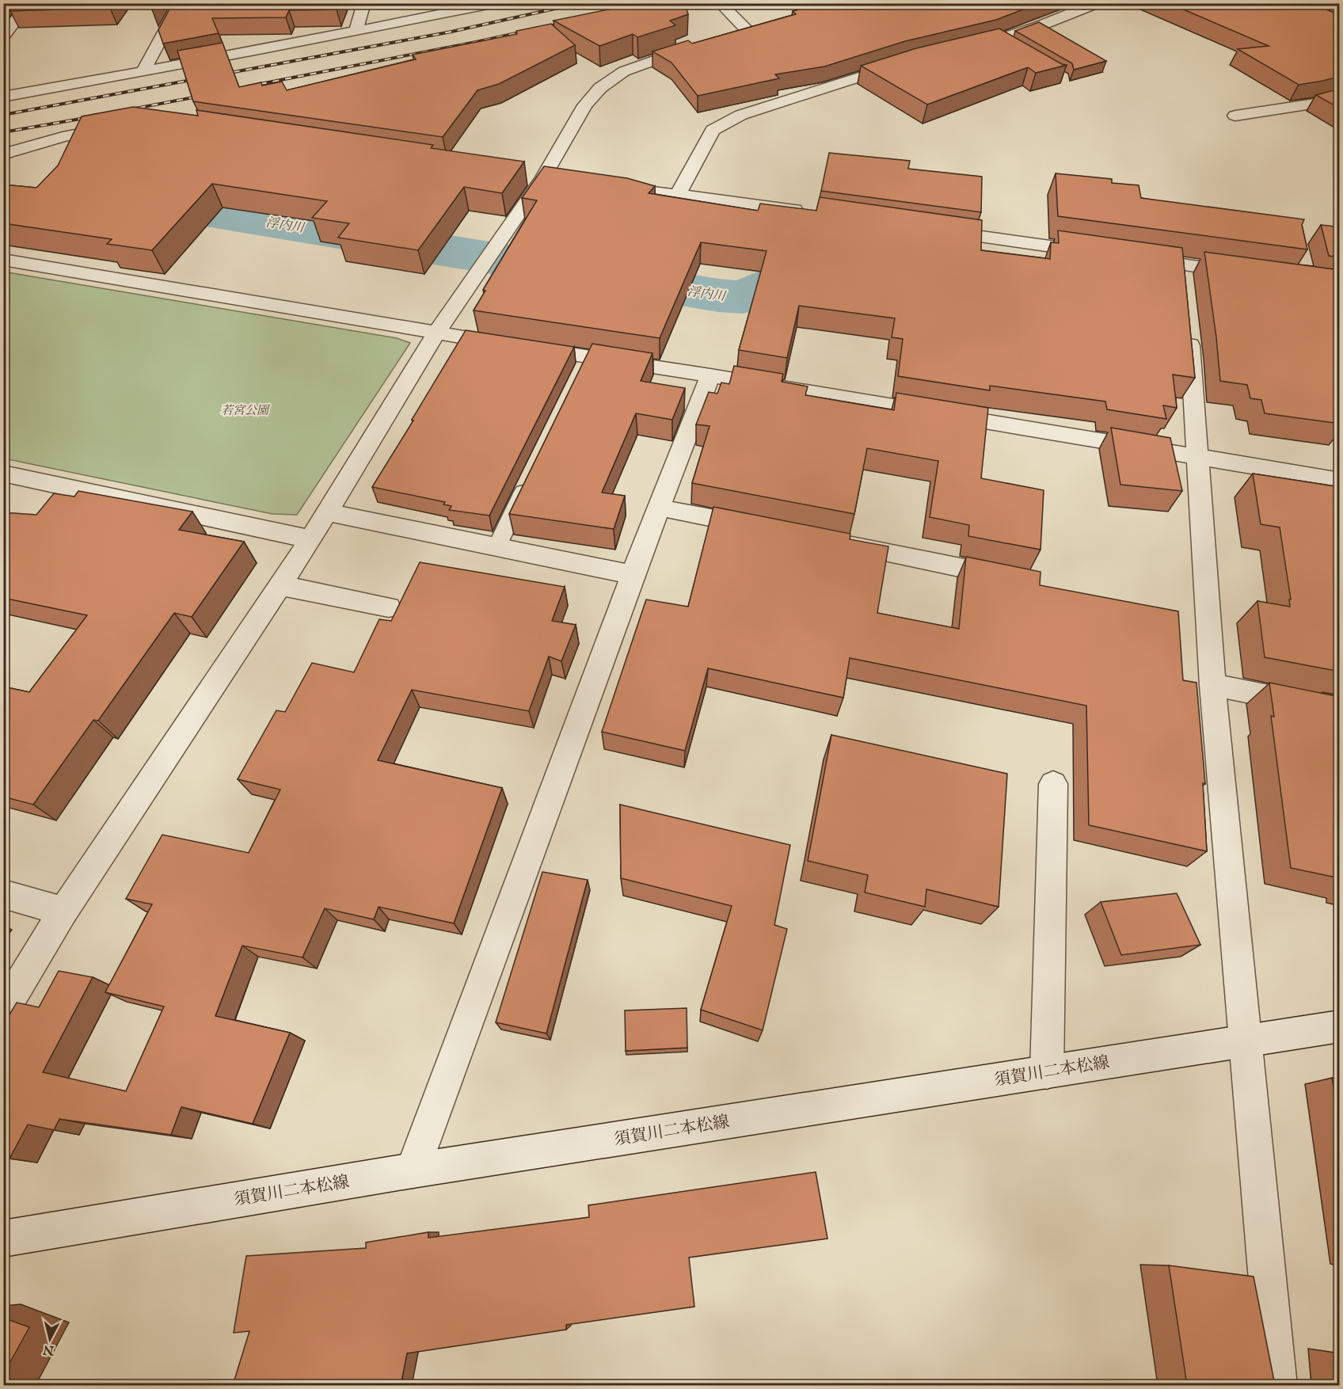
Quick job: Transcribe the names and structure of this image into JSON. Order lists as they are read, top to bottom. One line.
{"streets":{"street":["須賀川二本松線"]},"water":["浮内川"],"parks":["若宮公園"],"north":"bottom"}
